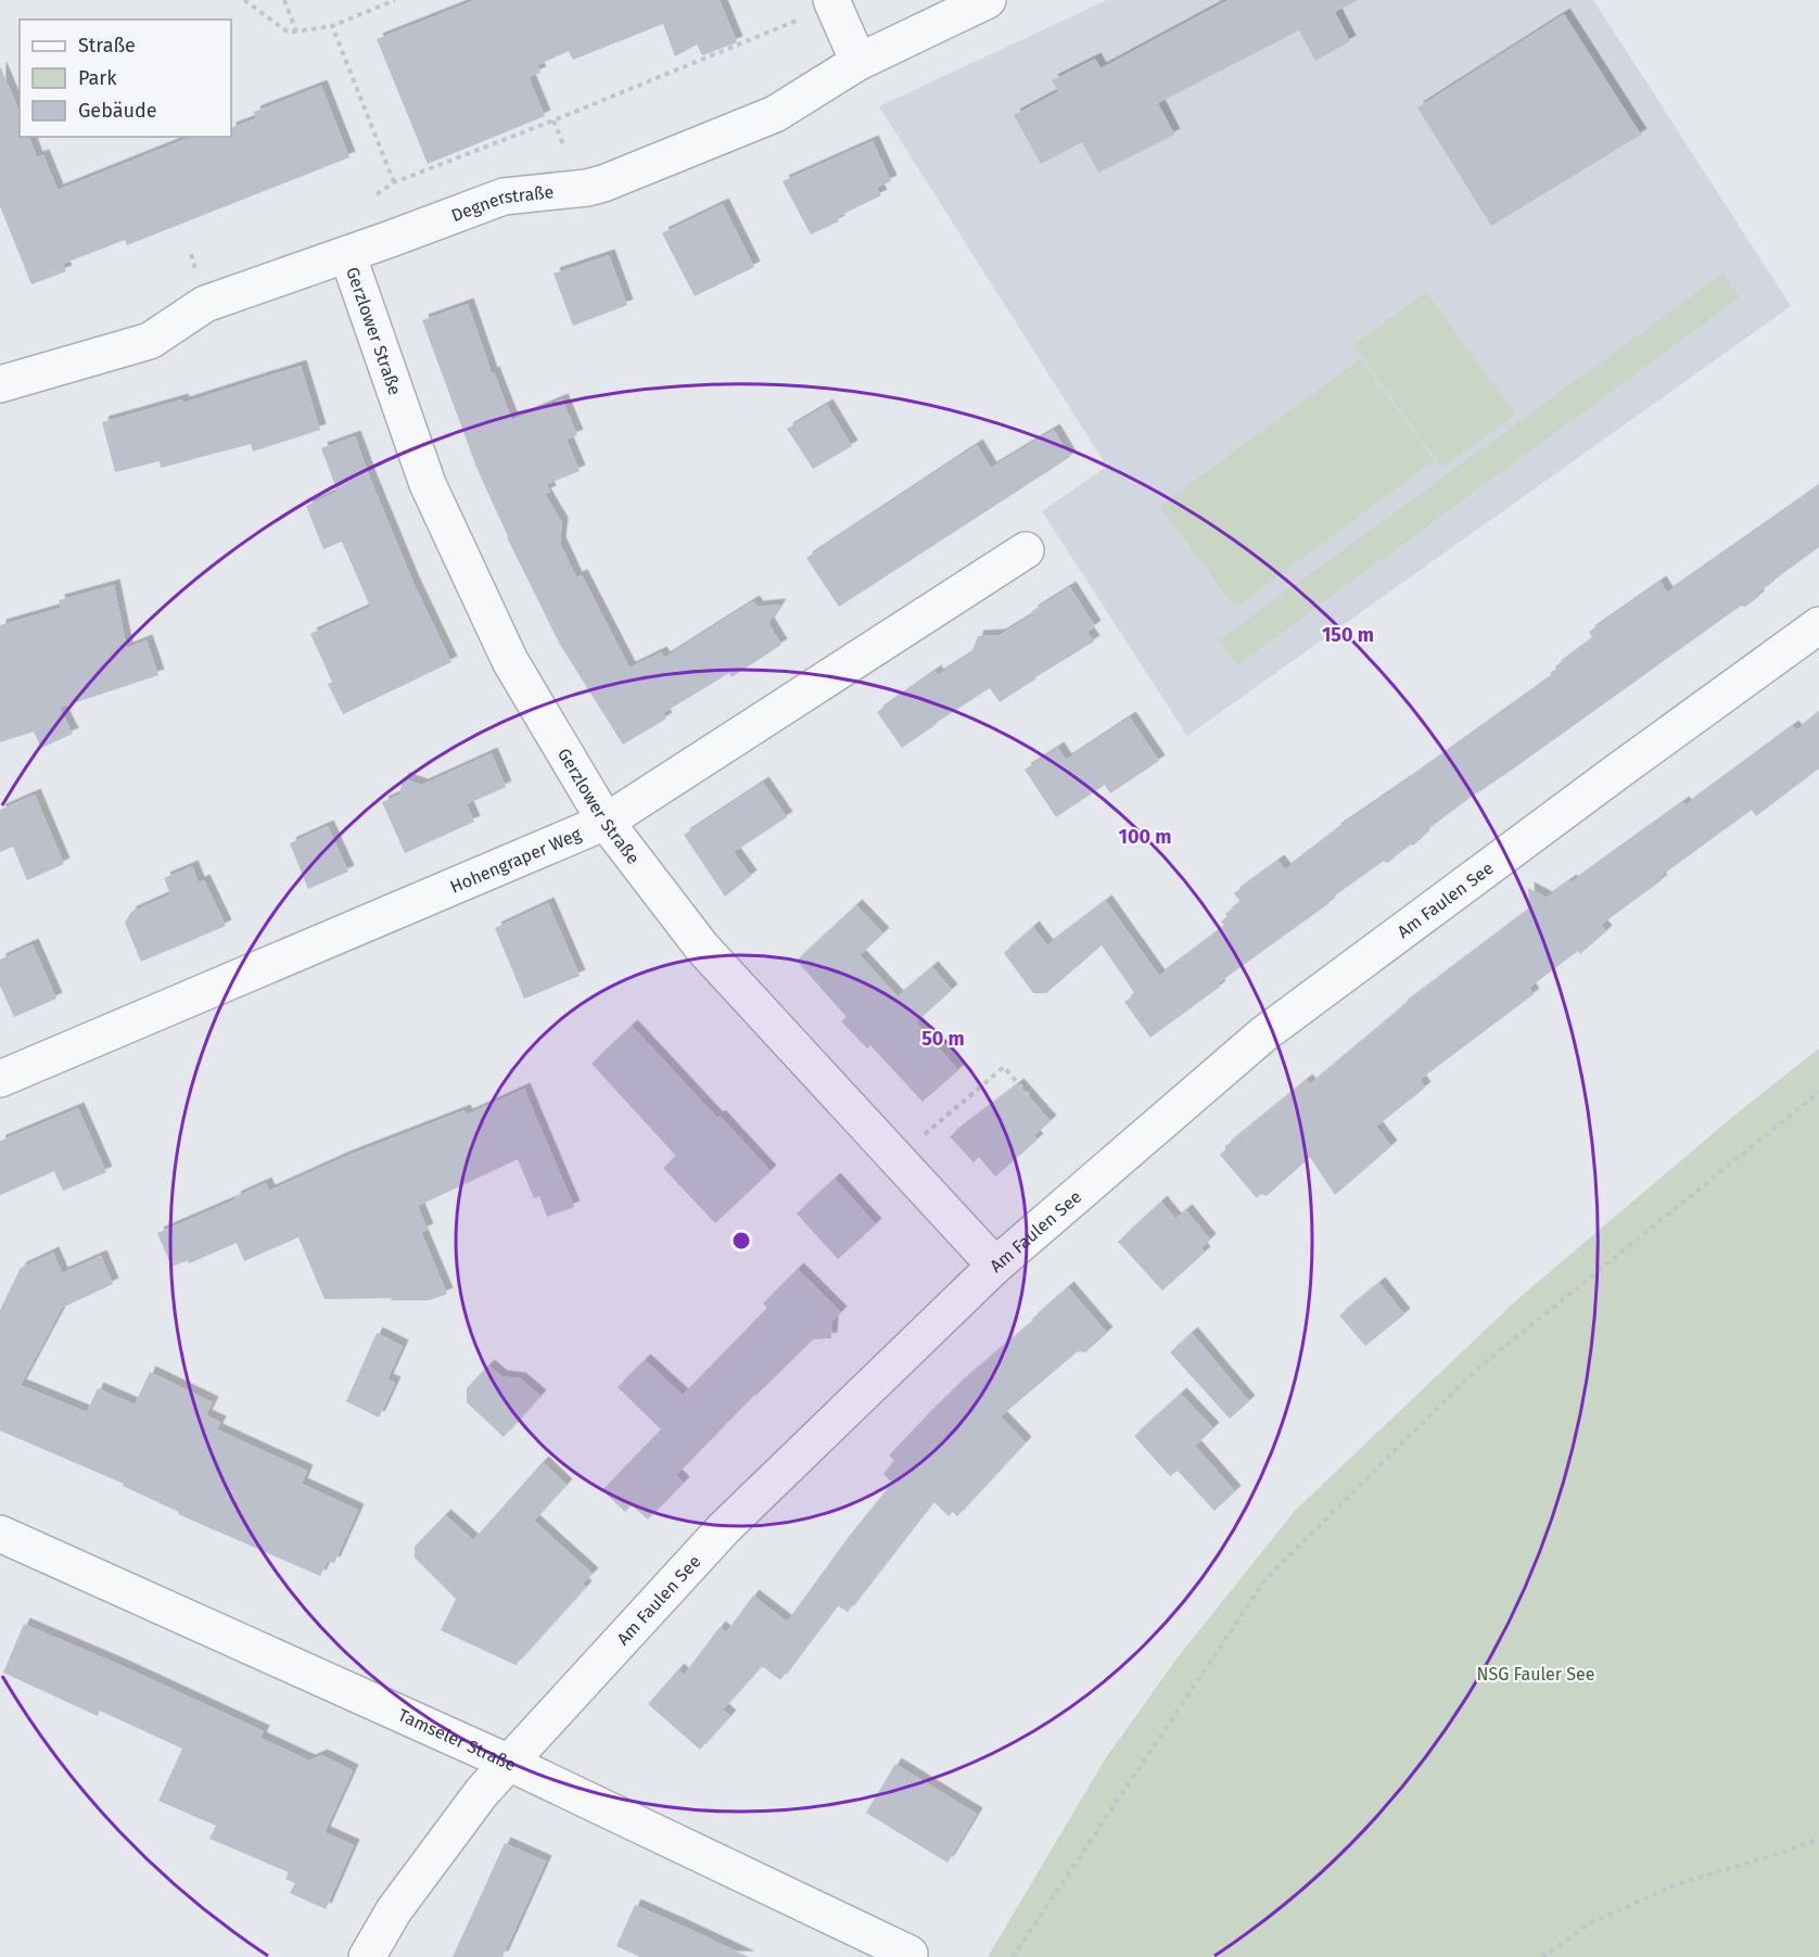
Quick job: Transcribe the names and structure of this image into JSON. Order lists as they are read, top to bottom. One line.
{"streets":{"street":["Degnerstraße","Gerzlower Straße","Hohengraper Weg","Am Faulen See","Tamseler Straße"]},"crossings":[["Degnerstraße","Gerzlower Straße"],["Gerzlower Straße","Hohengraper Weg"],["Gerzlower Straße","Am Faulen See"],["Am Faulen See","Tamseler Straße"]],"parks":["NSG Fauler See"],"legend":["Straße","Park","Gebäude"],"rings":["150 m","100 m","50 m"]}
